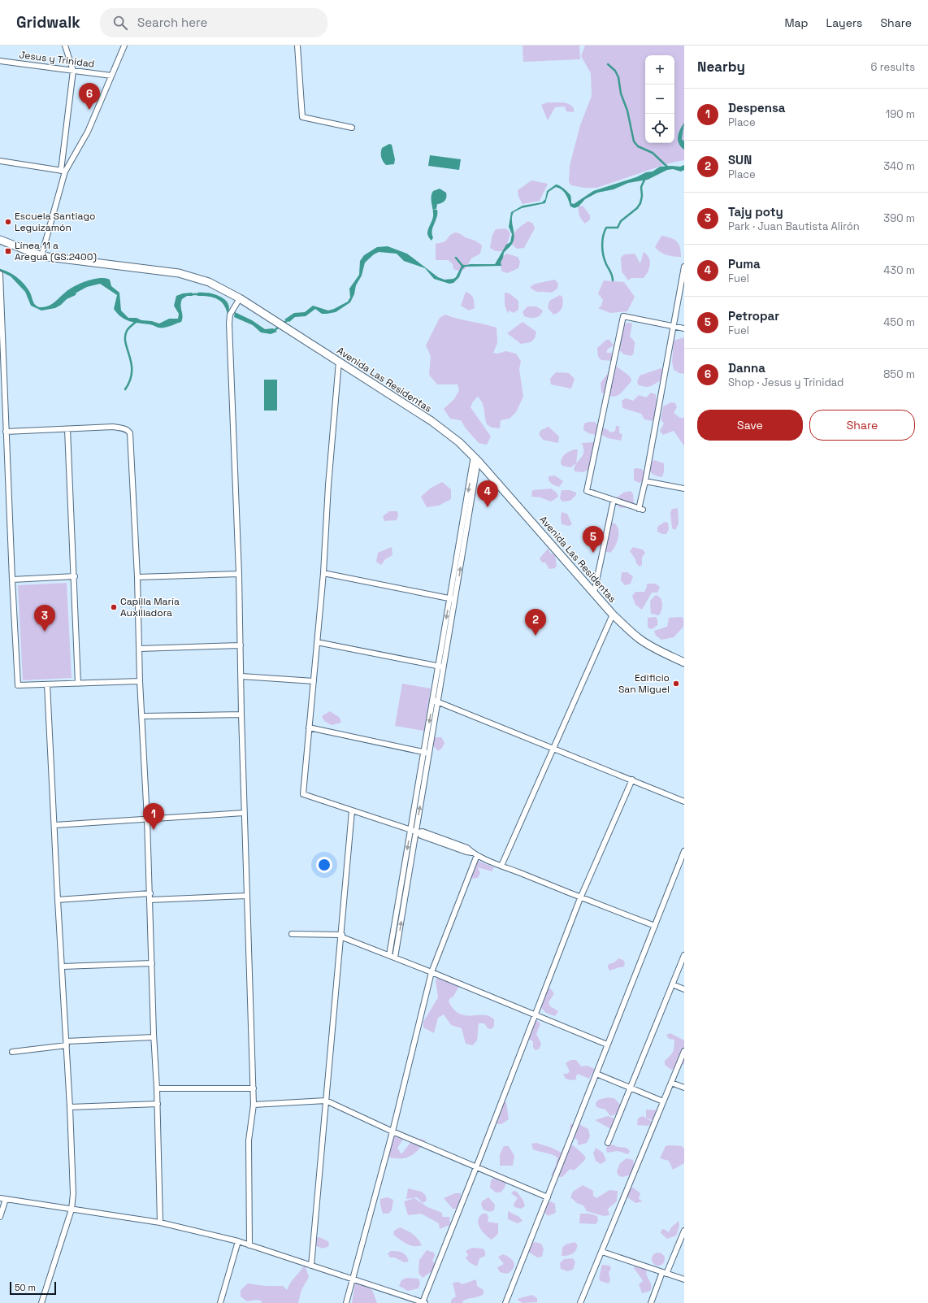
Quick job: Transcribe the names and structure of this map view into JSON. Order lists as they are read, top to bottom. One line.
{"streets":{"main road":["Avenida Las Residentas"],"street":["Jesus y Trinidad"]},"places":{"other":["Escuela Santiago Leguizamón","Capilla María Auxiliadora","Edificio San Miguel"],"transit":["Línea 11 a Areguá (GS.2400)"]},"scale_bar":"50 m","page":{"header":"Gridwalk","search":"Search here","nav":["Map","Layers","Share"],"heading":["Nearby","6 results"],"map_buttons":["+","−"],"pins":["6","4","5","3","2","1"],"list":[{"mark":"1","name":"Despensa","note":"Place","value":"190 m"},{"mark":"2","name":"SUN","note":"Place","value":"340 m"},{"mark":"3","name":"Tajy poty","note":"Park · Juan Bautista Alirón","value":"390 m"},{"mark":"4","name":"Puma","note":"Fuel","value":"430 m"},{"mark":"5","name":"Petropar","note":"Fuel","value":"450 m"},{"mark":"6","name":"Danna","note":"Shop · Jesus y Trinidad","value":"850 m"}],"buttons":["Save","Share"],"scale":"50 m"}}
